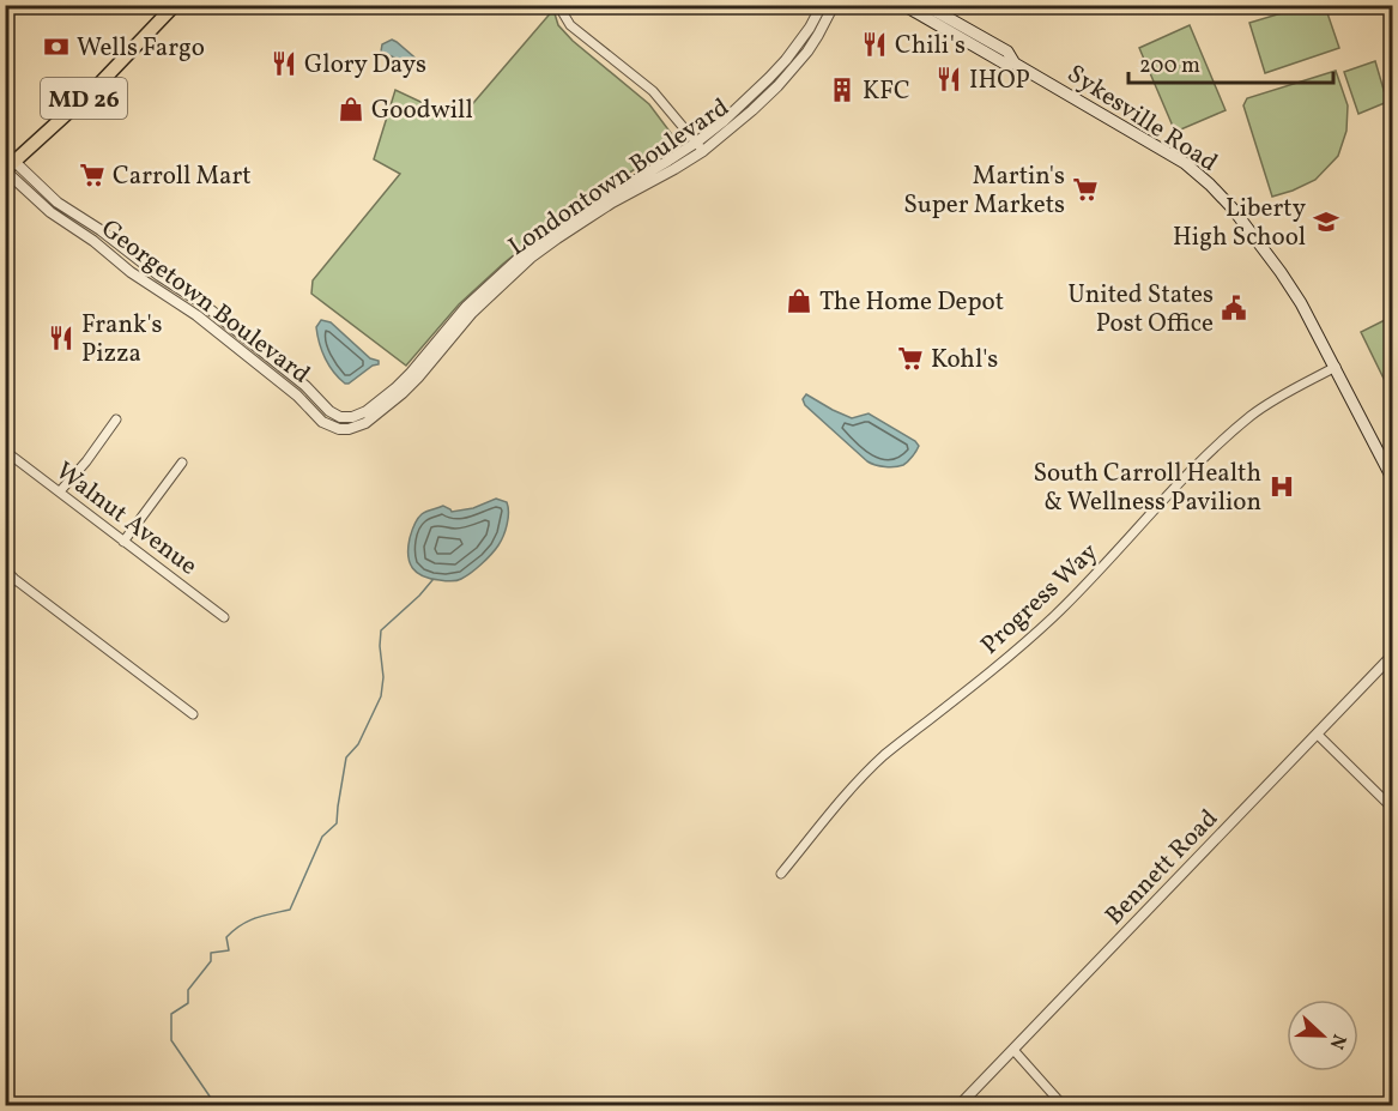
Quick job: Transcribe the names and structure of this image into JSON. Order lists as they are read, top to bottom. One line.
{"streets":{"main road":["MD 26","Sykesville Road"],"street":["Londontown Boulevard","Georgetown Boulevard","Walnut Avenue","Progress Way","Bennett Road"]},"crossings":[["MD 26","Georgetown Boulevard"],["Sykesville Road","Progress Way"],["Londontown Boulevard","Georgetown Boulevard"]],"places":{"restaurant":["Chili's","Glory Days","IHOP","Frank's Pizza"],"bank":["Wells Fargo"],"building":["KFC"],"shop":["Goodwill","The Home Depot"],"supermarket":["Carroll Mart","Martin's Super Markets","Kohl's"],"school or university":["Liberty High School"],"public building":["United States Post Office"],"hospital":["South Carroll Health & Wellness Pavilion"]},"scale_bar":"200 m","north":"right"}
